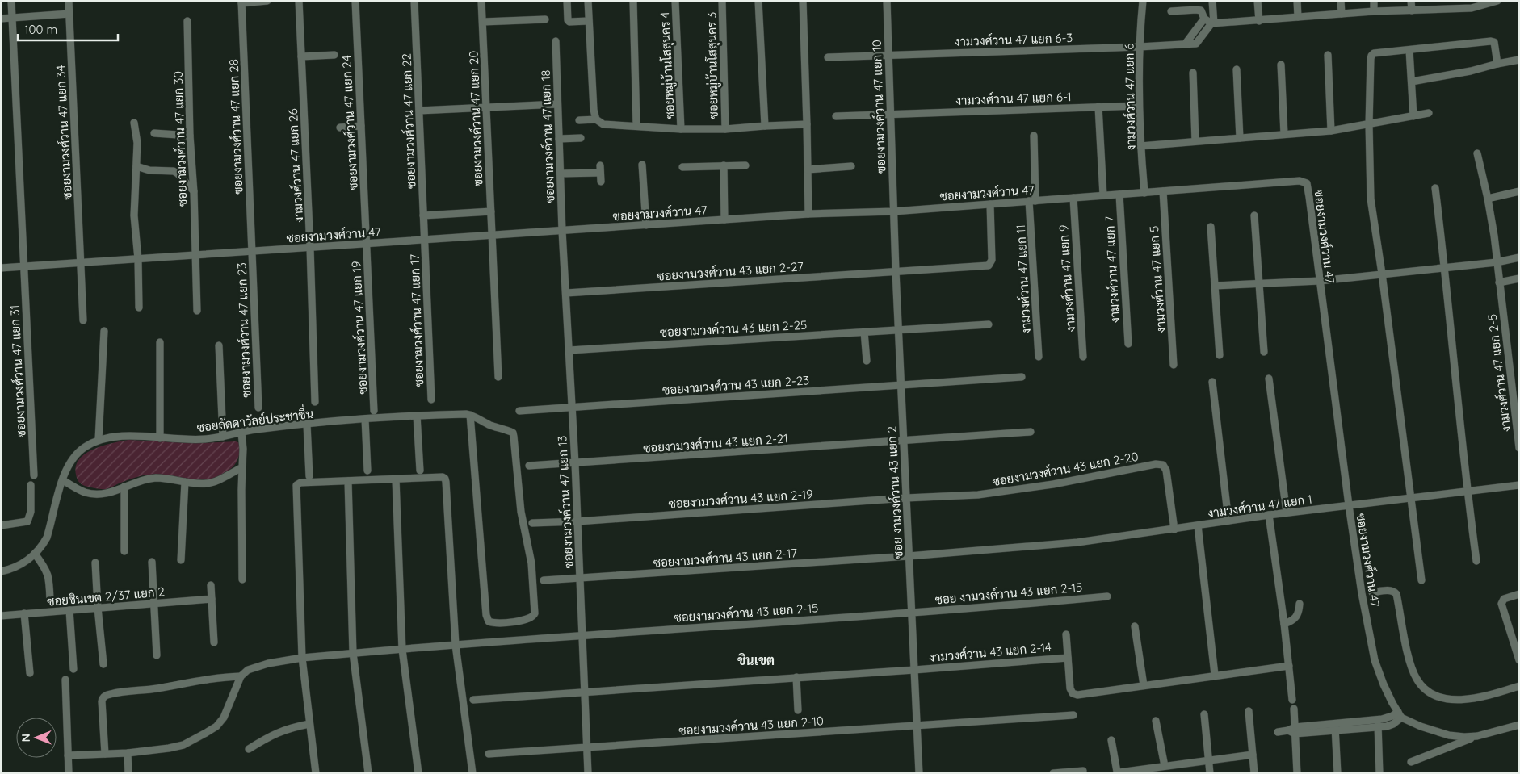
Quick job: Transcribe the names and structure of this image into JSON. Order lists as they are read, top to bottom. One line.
{"streets":{"street":["งามวงศ์วาน 47 แยก 6-3","ซอยหมู่บ้านโสสุนคร 4","ซอยหมู่บ้านโสสุนคร 3","งามวงศ์วาน 47 แยก 6","งามวงศ์วาน 47 แยก 6-1","ซอยงามวงค์วาน 47 แยก 10","ซอยงามวงค์วาน 47 แยก 20","ซอยงามวงศ์วาน 47 แยก 22","ซอยงามวงศ์วาน 47 แยก 24","ซอยงามวงศ์วาน 47 แยก 28","ซอยงามวงศ์วาน 47 แยก 34","ซอยงามวงค์วาน 47 แยก 18","ซอยงามวงศ์วาน 47 แยก 30","งามวงศ์วาน 47 แยก 26","ซอยงามวงศ์วาน 47","งามวงศ์วาน 47 แยก 7","ซอยงามวงศ์วาน 43 แยก 2-27","งามวงศ์วาน 47 แยก 9","งามวงศ์วาน 47 แยก 11","งามวงศ์วาน 47 แยก 5","ซอยงามวงศ์วาน 47 แยก 17","ซอยงามวงศ์วาน 47 แยก 19","ซอยงามวงค์วาน 43 แยก 2-25","ซอยงามวงศ์วาน 47 แยก 23","ซอยงามวงศ์วาน 47 แยก 31","งามวงศ์วาน 47 แยก 2-5","ซอยงามวงศ์วาน 43 แยก 2-23","ซอยลัดดาวัลย์ประชาชื่น","ซอยงามวงศ์วาน 43 แยก 2-21","ซอยงามวงศ์วาน 43 แยก 2-20","ซอย งามวงค์วาน 43 แยก 2","ซอยงามวงศ์วาน 43 แยก 2-19","ซอยงามวงค์วาน 47 แยก 13","งามวงศ์วาน 47 แยก 1","ซอยงามวงศ์วาน 43 แยก 2-17","ซอย งามวงค์วาน 43 แยก 2-15","ซอยชินเขต 2/37 แยก 2","ซอยงามวงค์วาน 43 แยก 2-15","งามวงศ์วาน 43 แยก 2-14","ซอยงามวงค์วาน 43 แยก 2-10"]},"crossings":[["งามวงศ์วาน 47 แยก 6-3","งามวงศ์วาน 47 แยก 6"],["งามวงศ์วาน 47 แยก 6-3","ซอยงามวงค์วาน 47 แยก 10"],["งามวงศ์วาน 47 แยก 6","งามวงศ์วาน 47 แยก 6-1"],["งามวงศ์วาน 47 แยก 6","ซอยงามวงศ์วาน 47"],["งามวงศ์วาน 47 แยก 6-1","ซอยงามวงค์วาน 47 แยก 10"],["ซอยงามวงค์วาน 47 แยก 10","ซอยงามวงศ์วาน 47"],["ซอยงามวงค์วาน 47 แยก 10","ซอย งามวงค์วาน 43 แยก 2"],["ซอยงามวงค์วาน 47 แยก 20","ซอยงามวงศ์วาน 47"],["ซอยงามวงศ์วาน 47 แยก 22","ซอยงามวงศ์วาน 47"],["ซอยงามวงศ์วาน 47 แยก 22","ซอยงามวงศ์วาน 47 แยก 17"],["ซอยงามวงศ์วาน 47 แยก 24","ซอยงามวงศ์วาน 47"],["ซอยงามวงศ์วาน 47 แยก 24","ซอยงามวงศ์วาน 47 แยก 19"],["ซอยงามวงศ์วาน 47 แยก 28","ซอยงามวงศ์วาน 47"],["ซอยงามวงศ์วาน 47 แยก 28","ซอยงามวงศ์วาน 47 แยก 23"],["ซอยงามวงศ์วาน 47 แยก 34","ซอยงามวงศ์วาน 47"],["ซอยงามวงค์วาน 47 แยก 18","ซอยงามวงศ์วาน 47"],["ซอยงามวงค์วาน 47 แยก 18","ซอยงามวงค์วาน 47 แยก 13"],["ซอยงามวงศ์วาน 47 แยก 30","ซอยงามวงศ์วาน 47"],["งามวงศ์วาน 47 แยก 26","ซอยงามวงศ์วาน 47"],["ซอยงามวงศ์วาน 47","งามวงศ์วาน 47 แยก 7"],["ซอยงามวงศ์วาน 47","ซอยงามวงศ์วาน 43 แยก 2-27"],["ซอยงามวงศ์วาน 47","งามวงศ์วาน 47 แยก 9"],["ซอยงามวงศ์วาน 47","งามวงศ์วาน 47 แยก 11"],["ซอยงามวงศ์วาน 47","งามวงศ์วาน 47 แยก 5"],["ซอยงามวงศ์วาน 47","ซอยงามวงศ์วาน 47 แยก 17"],["ซอยงามวงศ์วาน 47","ซอยงามวงศ์วาน 47 แยก 19"],["ซอยงามวงศ์วาน 47","ซอยงามวงศ์วาน 47 แยก 23"],["ซอยงามวงศ์วาน 47","ซอยงามวงศ์วาน 47 แยก 31"],["ซอยงามวงศ์วาน 47","ซอย งามวงค์วาน 43 แยก 2"],["ซอยงามวงศ์วาน 47","ซอยงามวงค์วาน 47 แยก 13"],["ซอยงามวงศ์วาน 47","งามวงศ์วาน 47 แยก 1"],["ซอยงามวงศ์วาน 43 แยก 2-27","ซอย งามวงค์วาน 43 แยก 2"],["ซอยงามวงศ์วาน 43 แยก 2-27","ซอยงามวงค์วาน 47 แยก 13"],["ซอยงามวงค์วาน 43 แยก 2-25","ซอย งามวงค์วาน 43 แยก 2"],["ซอยงามวงค์วาน 43 แยก 2-25","ซอยงามวงค์วาน 47 แยก 13"],["ซอยงามวงศ์วาน 43 แยก 2-23","ซอย งามวงค์วาน 43 แยก 2"],["ซอยงามวงศ์วาน 43 แยก 2-23","ซอยงามวงค์วาน 47 แยก 13"],["ซอยงามวงศ์วาน 43 แยก 2-21","ซอย งามวงค์วาน 43 แยก 2"],["ซอยงามวงศ์วาน 43 แยก 2-21","ซอยงามวงค์วาน 47 แยก 13"],["ซอยงามวงศ์วาน 43 แยก 2-20","ซอย งามวงค์วาน 43 แยก 2"],["ซอยงามวงศ์วาน 43 แยก 2-20","ซอยงามวงศ์วาน 43 แยก 2-19"],["ซอยงามวงศ์วาน 43 แยก 2-20","งามวงศ์วาน 47 แยก 1"],["ซอย งามวงค์วาน 43 แยก 2","ซอยงามวงศ์วาน 43 แยก 2-19"],["ซอย งามวงค์วาน 43 แยก 2","งามวงศ์วาน 47 แยก 1"],["ซอย งามวงค์วาน 43 แยก 2","ซอยงามวงศ์วาน 43 แยก 2-17"],["ซอย งามวงค์วาน 43 แยก 2","ซอย งามวงค์วาน 43 แยก 2-15"],["ซอย งามวงค์วาน 43 แยก 2","ซอยงามวงค์วาน 43 แยก 2-15"],["ซอย งามวงค์วาน 43 แยก 2","งามวงศ์วาน 43 แยก 2-14"],["ซอย งามวงค์วาน 43 แยก 2","ซอยงามวงค์วาน 43 แยก 2-10"],["ซอยงามวงศ์วาน 43 แยก 2-19","ซอยงามวงค์วาน 47 แยก 13"],["ซอยงามวงค์วาน 47 แยก 13","ซอยงามวงศ์วาน 43 แยก 2-17"],["ซอยงามวงค์วาน 47 แยก 13","ซอยงามวงค์วาน 43 แยก 2-15"],["ซอยงามวงค์วาน 47 แยก 13","งามวงศ์วาน 43 แยก 2-14"],["ซอยงามวงค์วาน 47 แยก 13","ซอยงามวงค์วาน 43 แยก 2-10"],["งามวงศ์วาน 47 แยก 1","ซอยงามวงศ์วาน 43 แยก 2-17"],["ซอย งามวงค์วาน 43 แยก 2-15","ซอยงามวงค์วาน 43 แยก 2-15"]],"districts":["ชินเขต"],"scale_bar":"100 m","north":"left"}
